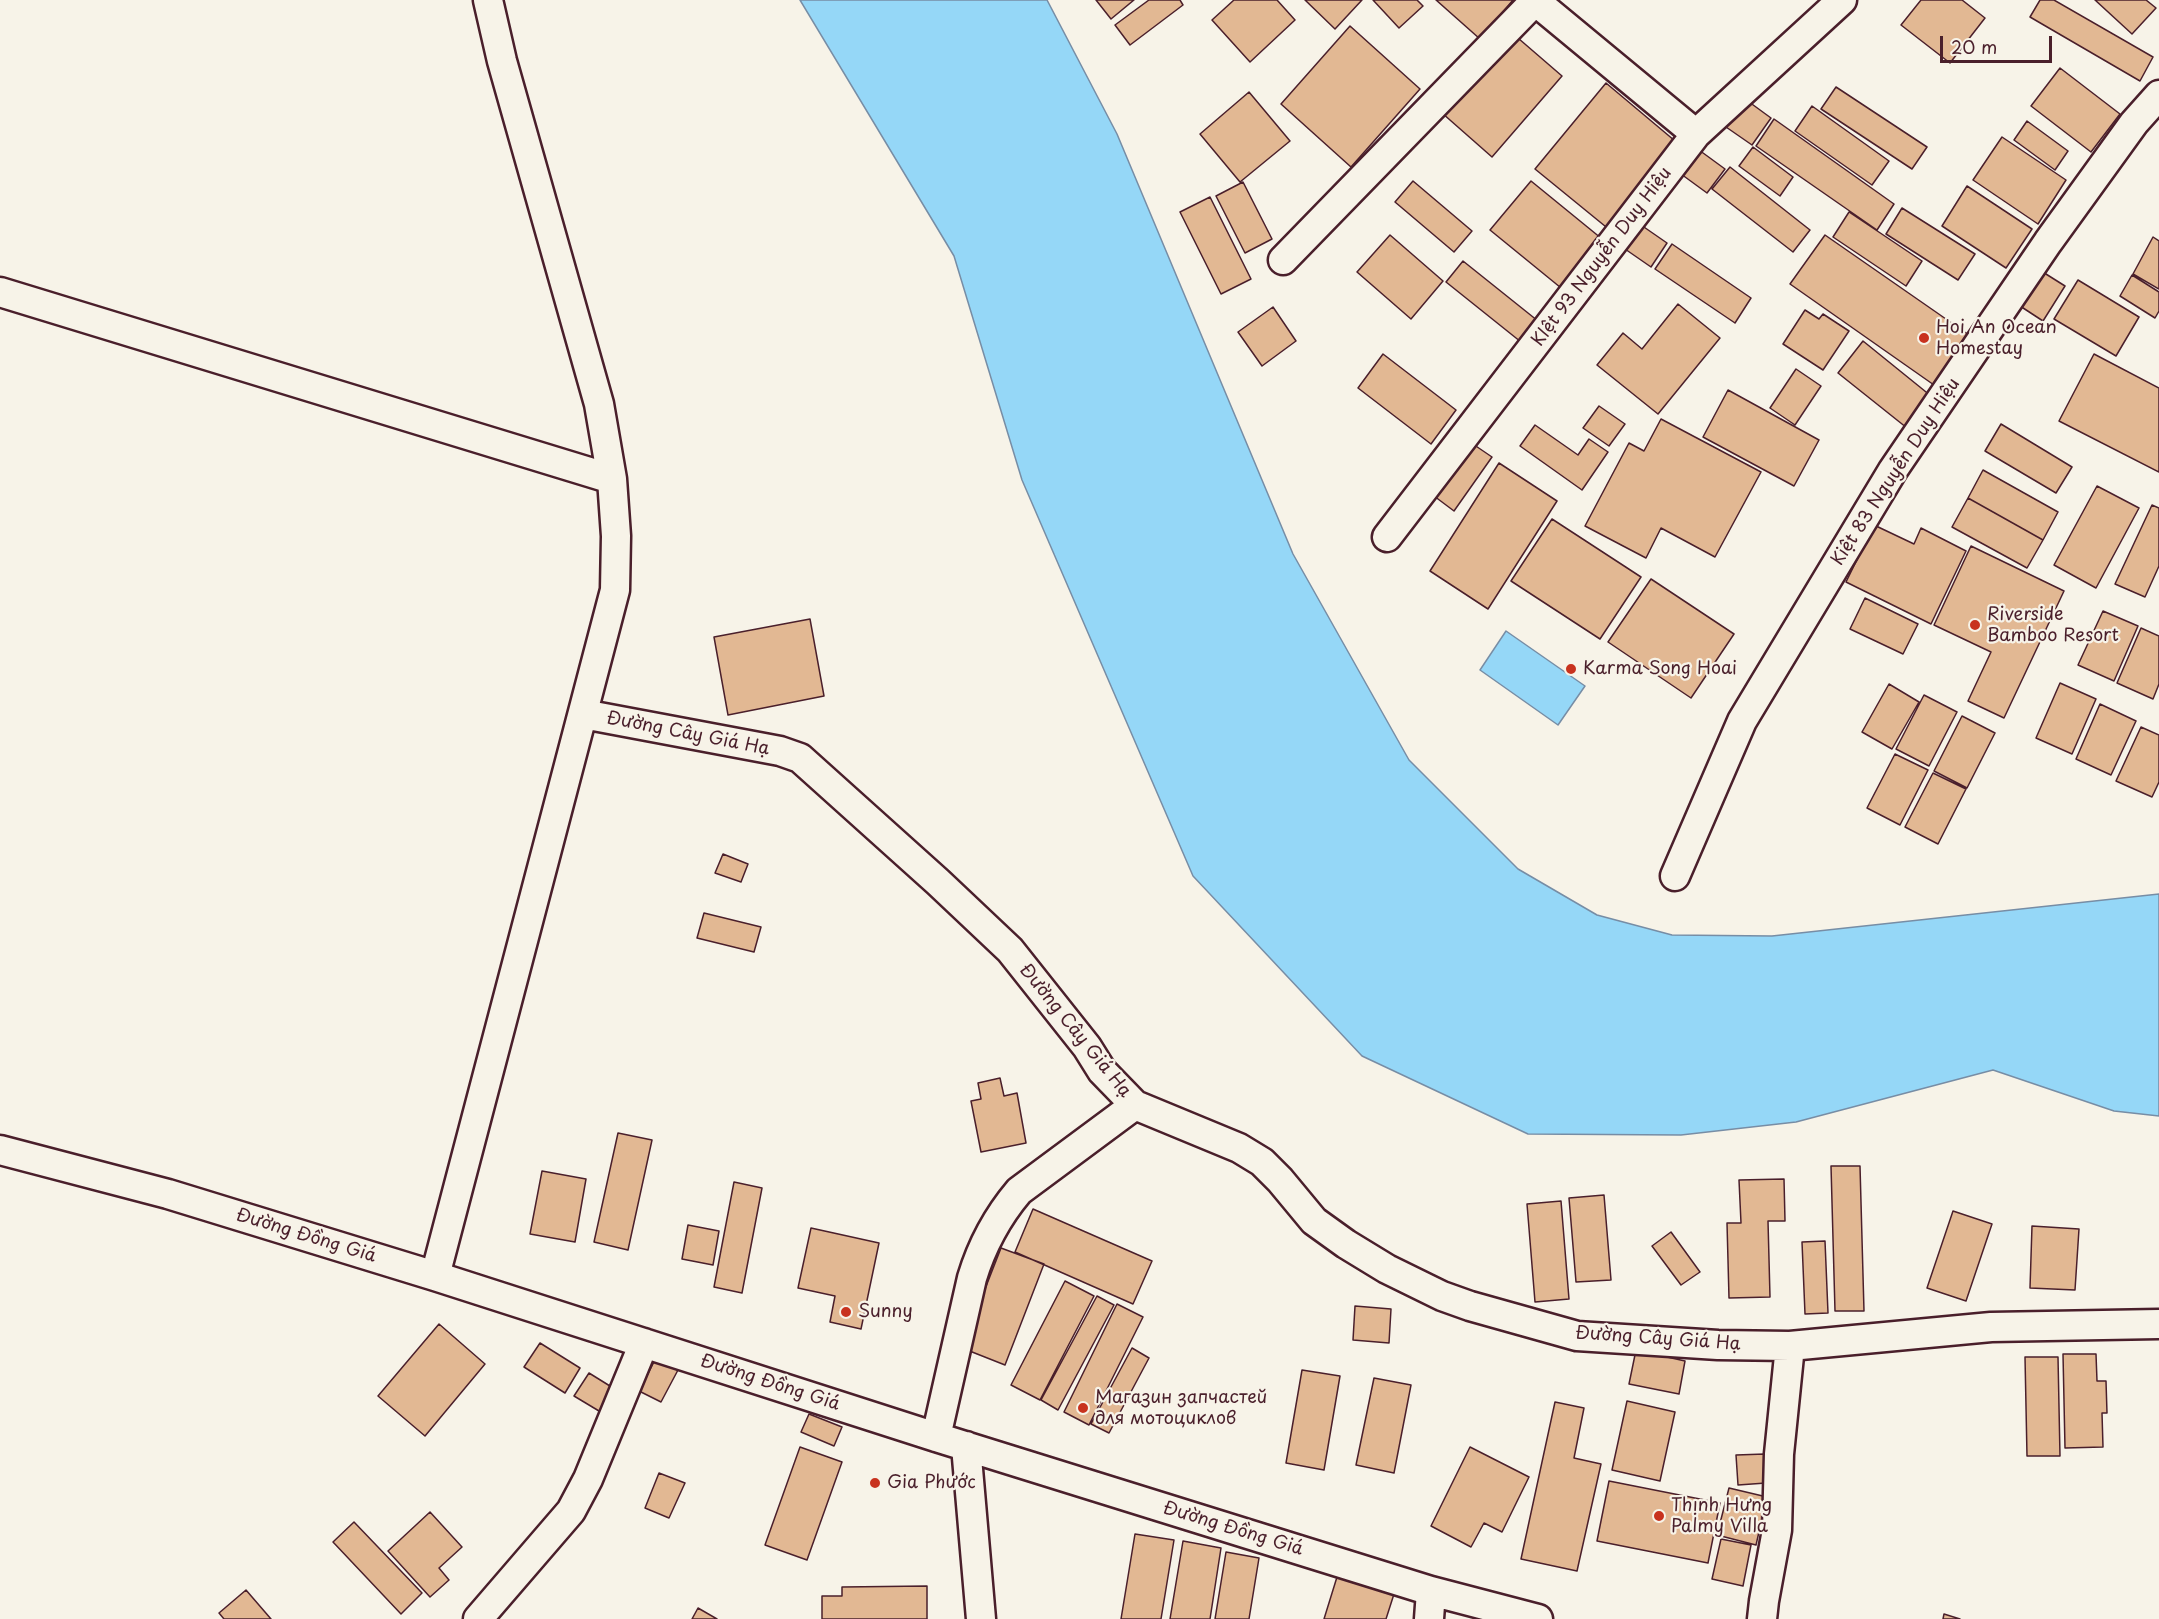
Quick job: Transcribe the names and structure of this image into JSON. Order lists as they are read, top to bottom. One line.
{"streets":{"street":["KIệt 93 Nguyễn Duy Hiệu","Kiệt 83 Nguyễn Duy Hiệu","Đường Cây Giá Hạ","Đường Đồng Giá"]},"places":["Hoi An Ocean Homestay","Riverside Bamboo Resort","Karma Song Hoai","Sunny","Магазин запчастей для мотоциклов","Gia Phước","Thịnh Hưng Palmy Villa"],"scale_bar":"20 m"}
